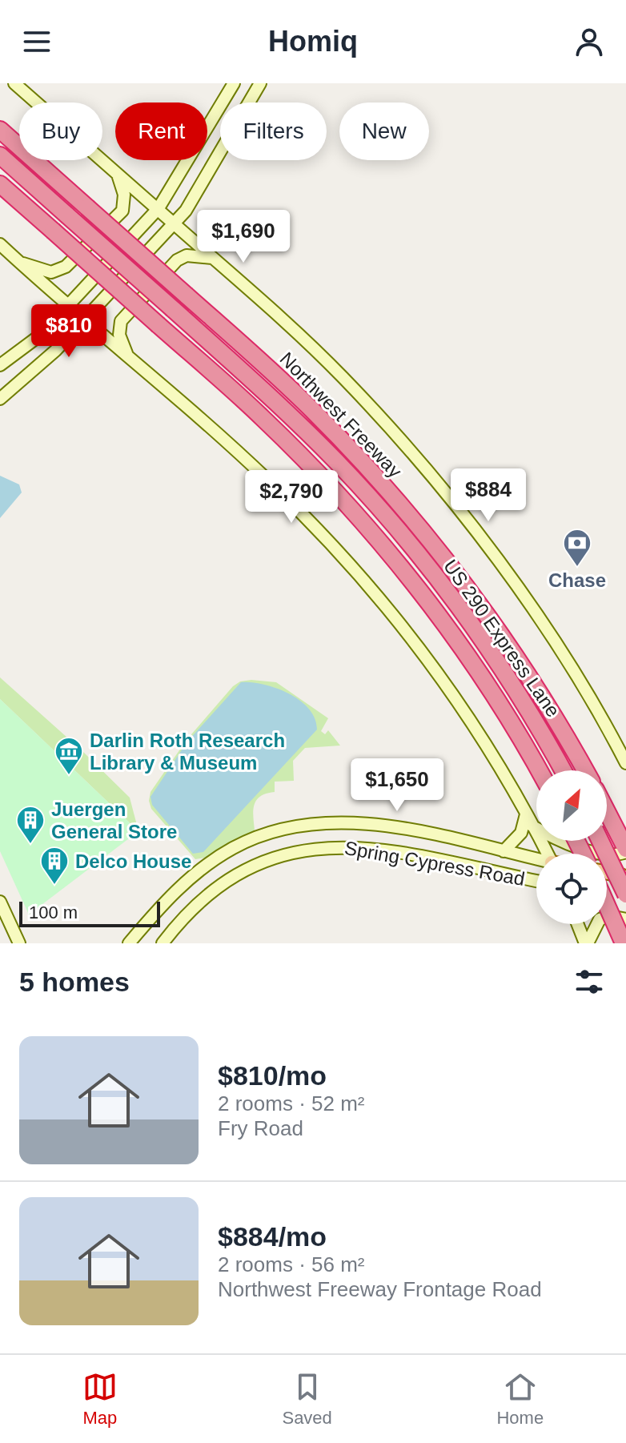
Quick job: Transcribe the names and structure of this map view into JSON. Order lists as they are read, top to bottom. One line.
{"streets":{"highway":["Northwest Freeway","US 290 Express Lane"],"main road":["Spring Cypress Road"]},"places":{"bank":["Chase"],"museum":["Darlin Roth Research Library & Museum"],"building":["Juergen General Store","Delco House"]},"scale_bar":"100 m","north":"top right","page":{"header":"Homiq","chip":["Buy","Rent","Filters","New"],"price":["$1,690","$810","$884","$2,790","$1,650"],"scale":"100 m","heading":"5 homes","list":[{"name":"$810/mo","note":"2 rooms · 52 m² · Fry Road"},{"name":"$884/mo","note":"2 rooms · 56 m² · Northwest Freeway Frontage Road"}],"tabs":["Map","Saved","Home"]}}
